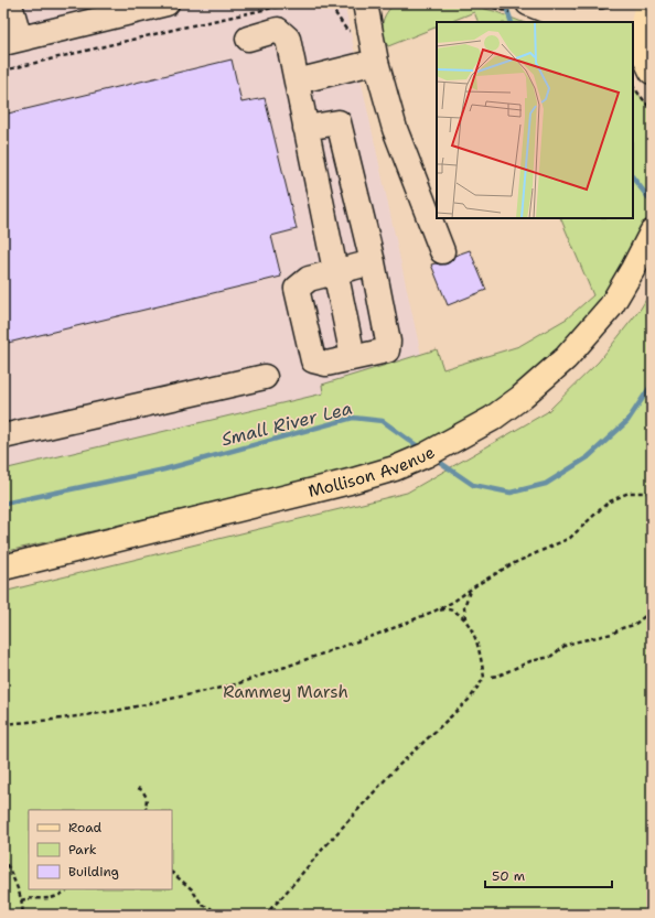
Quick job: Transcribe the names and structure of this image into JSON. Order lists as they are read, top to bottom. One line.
{"streets":{"main road":["Mollison Avenue"]},"water":["Small River Lea"],"parks":["Rammey Marsh"],"legend":["Road","Park","Building"],"scale_bar":"50 m"}
